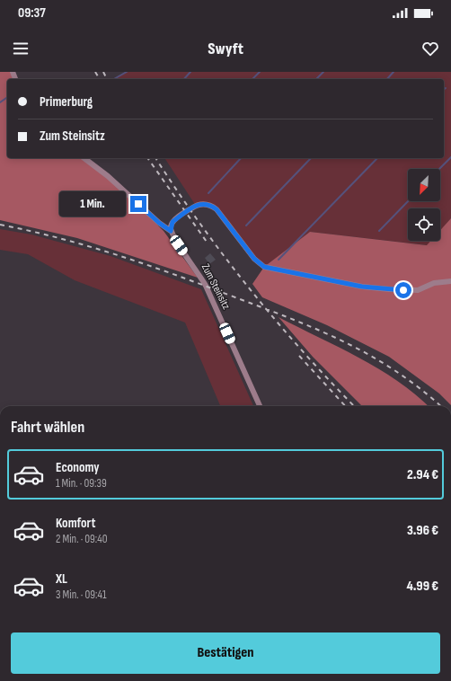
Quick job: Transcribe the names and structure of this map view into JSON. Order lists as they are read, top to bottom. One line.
{"streets":{"street":["Zum Steinsitz"]},"north":"bottom left","page":{"status":"09:37","header":"Swyft","banner":["Primerburg","Zum Steinsitz"],"bubble":"1 Min.","heading":"Fahrt wählen","list":[{"name":"Economy","note":"1 Min. · 09:39","value":"2.94 €"},{"name":"Komfort","note":"2 Min. · 09:40","value":"3.96 €"},{"name":"XL","note":"3 Min. · 09:41","value":"4.99 €"}],"buttons":"Bestätigen"}}
